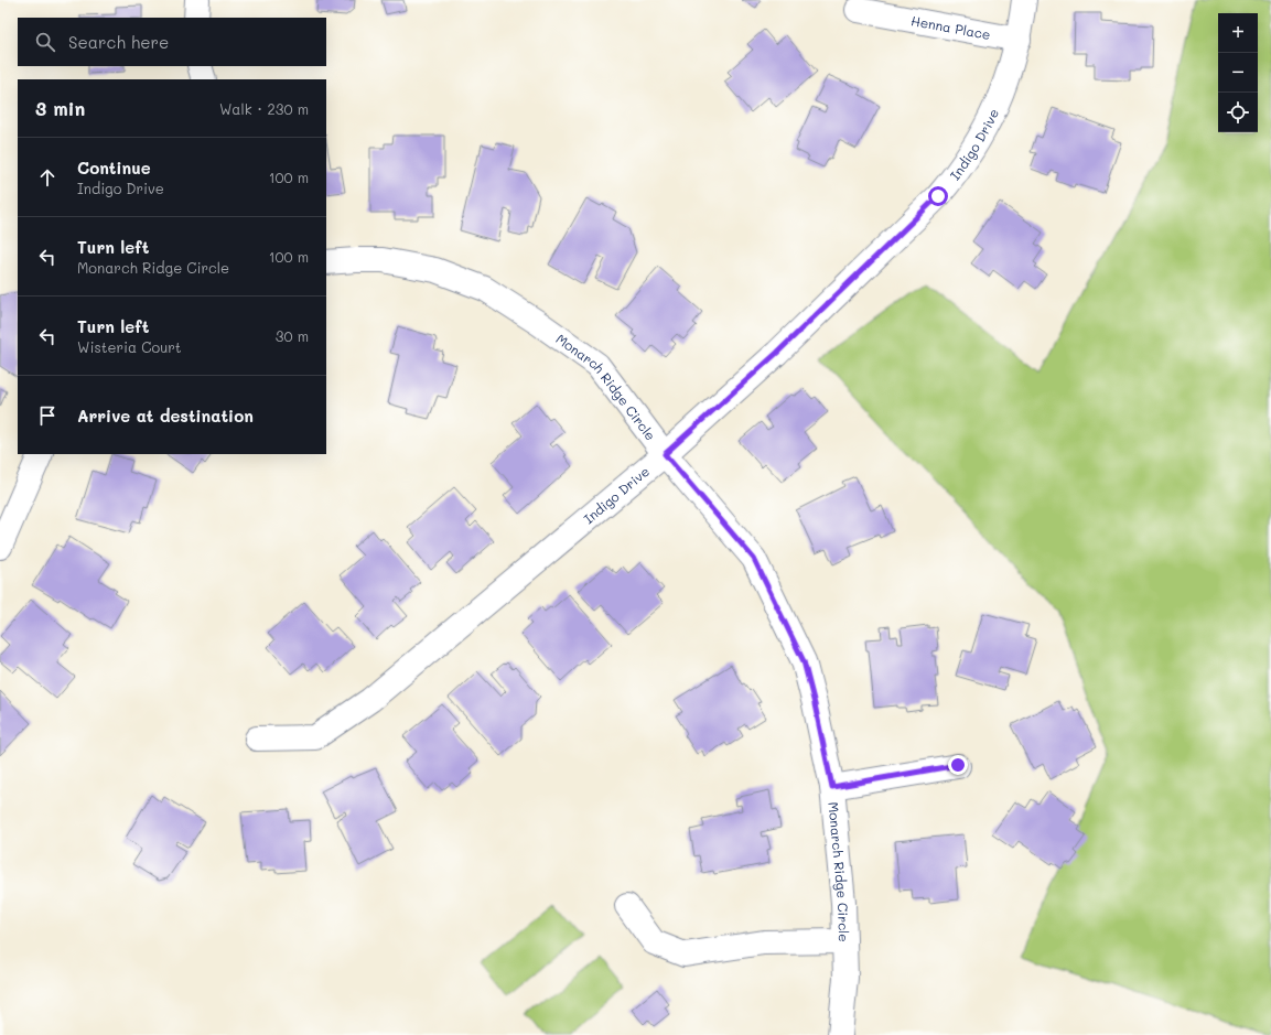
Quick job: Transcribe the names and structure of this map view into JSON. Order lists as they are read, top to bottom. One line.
{"streets":{"street":["Henna Place","Indigo Drive","Monarch Ridge Circle"]},"crossings":[["Henna Place","Indigo Drive"],["Indigo Drive","Monarch Ridge Circle"]],"page":{"map_buttons":["+","−"],"search":"Search here","heading":["3 min","Walk · 230 m"],"list":[["Continue","Indigo Drive","100 m"],["Turn left","Monarch Ridge Circle","100 m"],["Turn left","Wisteria Court","30 m"],"Arrive at destination"]}}
